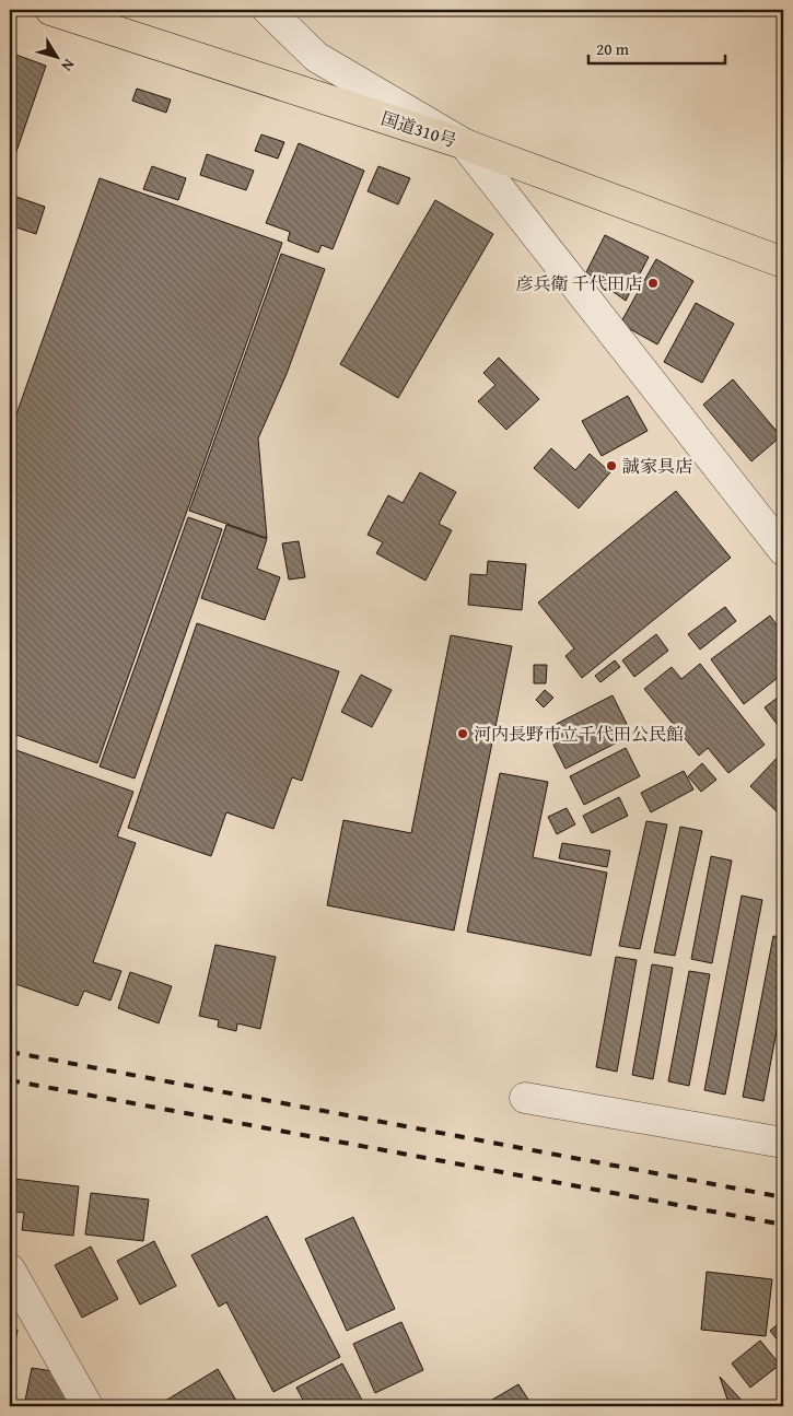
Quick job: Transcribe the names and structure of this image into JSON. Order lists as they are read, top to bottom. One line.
{"streets":{"highway":["国道310号"]},"places":["彦兵衛 千代田店","誠家具店","河内長野市立千代田公民館"],"scale_bar":"20 m","north":"bottom right"}
